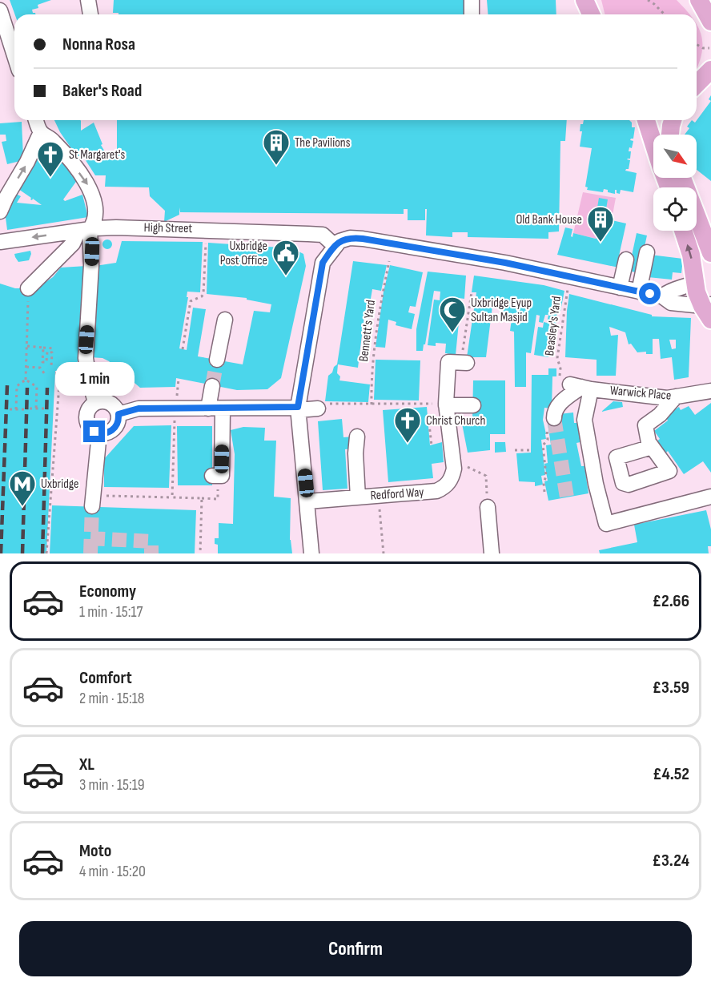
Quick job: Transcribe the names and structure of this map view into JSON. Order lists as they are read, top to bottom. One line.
{"streets":{"street":["High Street","Warwick Place","Redford Way"],"path":["Beasley's Yard","Bennett's Yard"]},"crossings":[["Beasley's Yard","Warwick Place"]],"places":{"building":["The Pavilions","Old Bank House"],"church":["St Margaret's","Christ Church"],"public building":["Uxbridge Post Office"],"mosque":["Uxbridge Eyup Sultan Masjid"],"metro station":["Uxbridge"]},"north":"bottom right","page":{"banner":["Nonna Rosa","Baker's Road"],"bubble":"1 min","list":[{"name":"Economy","note":"1 min · 15:17","value":"£2.66"},{"name":"Comfort","note":"2 min · 15:18","value":"£3.59"},{"name":"XL","note":"3 min · 15:19","value":"£4.52"},{"name":"Moto","note":"4 min · 15:20","value":"£3.24"}],"buttons":"Confirm"}}
